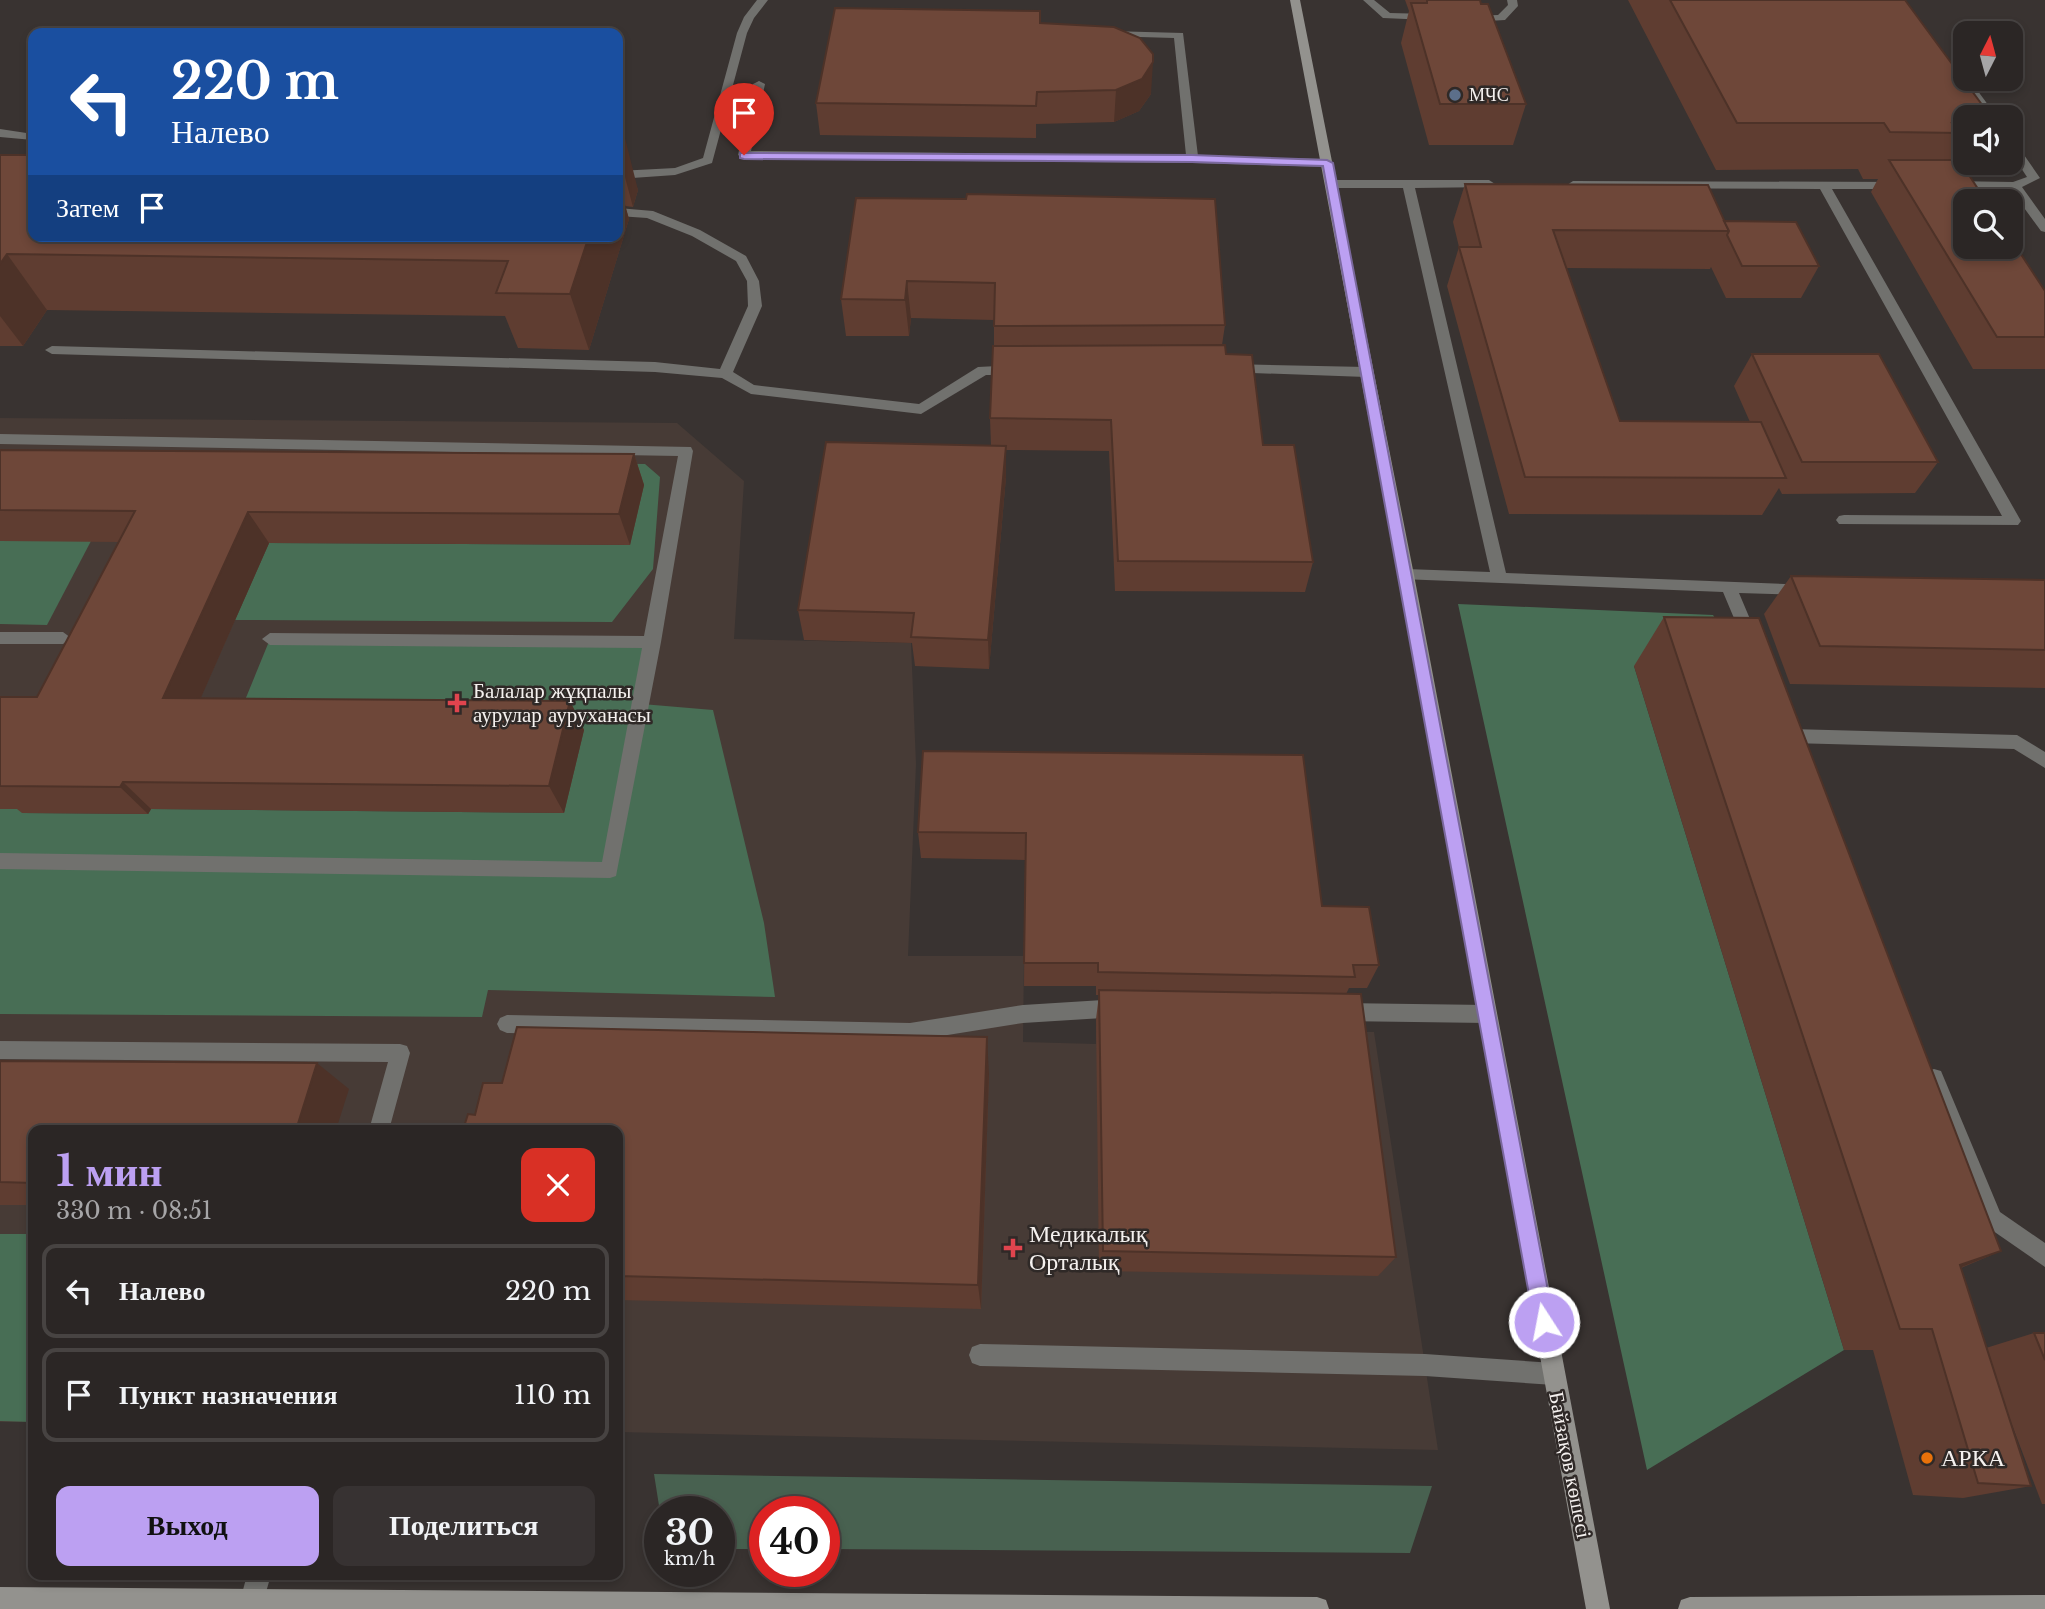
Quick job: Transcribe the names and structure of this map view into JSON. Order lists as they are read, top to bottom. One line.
{"streets":{"street":["Байзақов көшесі"]},"places":{"other":["МЧС","АРКА"],"health":["Балалар жұқпалы аурулар ауруханасы","Медикалық Орталық"]},"north":"top","page":{"turn":["220 m","Налево"],"then":"Затем","heading":["1 мин","330 m · 08:51"],"list":[{"name":"Налево","value":"220 m"},{"name":"Пункт назначения","value":"110 m"}],"buttons":["Выход","Поделиться"],"speed":"30 km/h","limit":"40"}}
